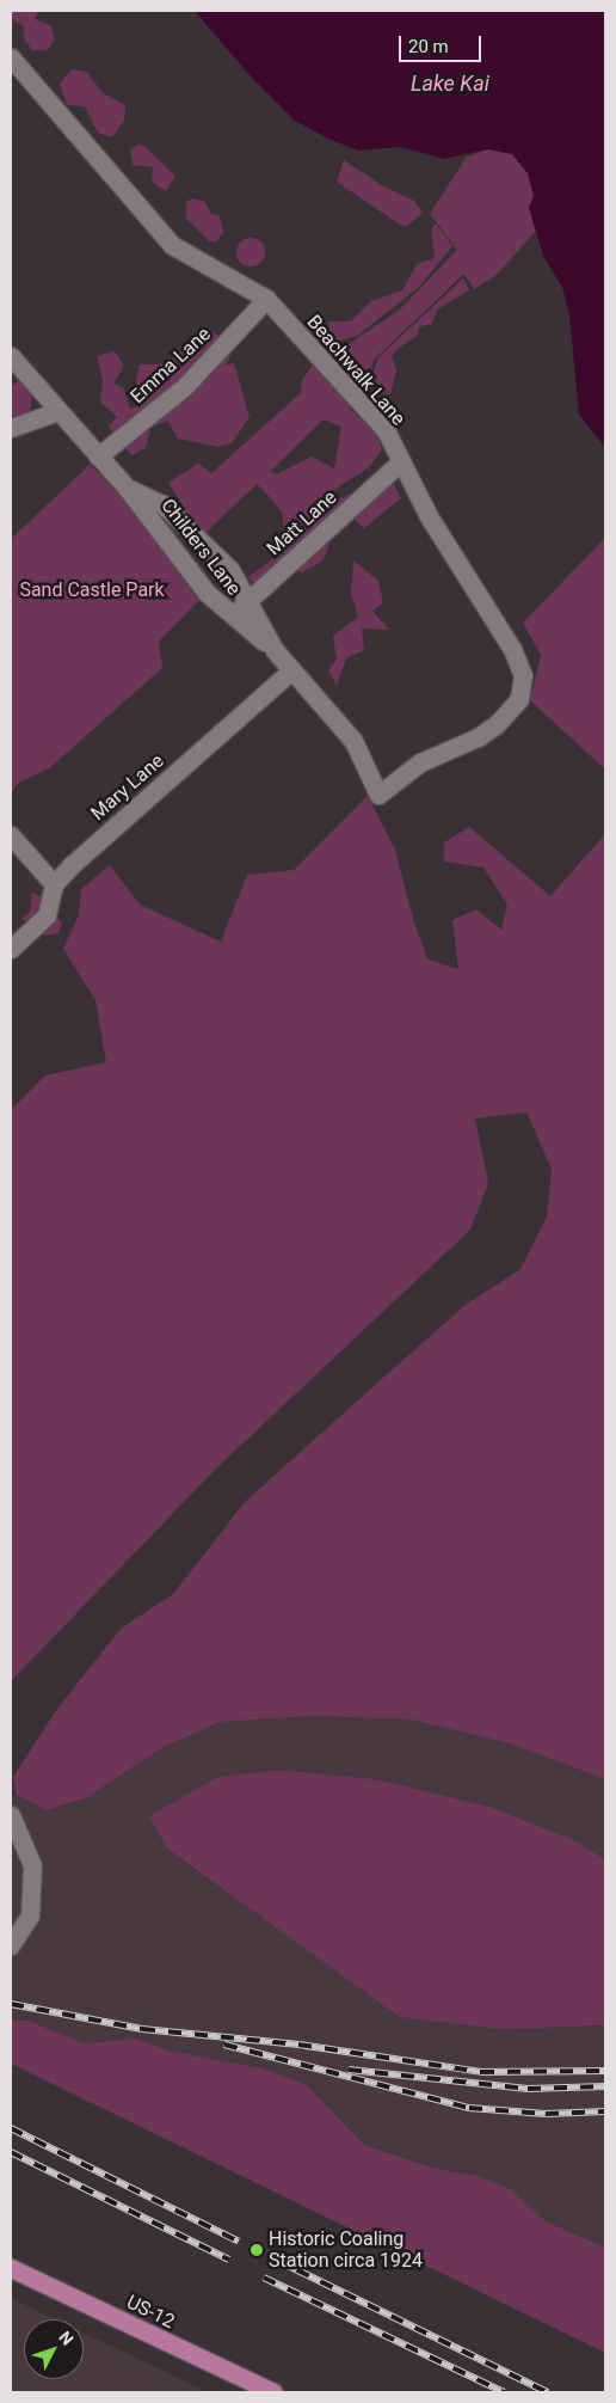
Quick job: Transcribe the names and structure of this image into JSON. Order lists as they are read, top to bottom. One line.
{"streets":{"main road":["US-12"],"street":["Emma Lane","Beachwalk Lane","Matt Lane","Childers Lane","Mary Lane"]},"crossings":[["Emma Lane","Beachwalk Lane"],["Emma Lane","Childers Lane"],["Beachwalk Lane","Matt Lane"],["Beachwalk Lane","Childers Lane"],["Matt Lane","Childers Lane"],["Childers Lane","Mary Lane"]],"water":["Lake Kai"],"parks":["Sand Castle Park"],"places":["Historic Coaling Station circa 1924"],"scale_bar":"20 m","north":"top right"}
